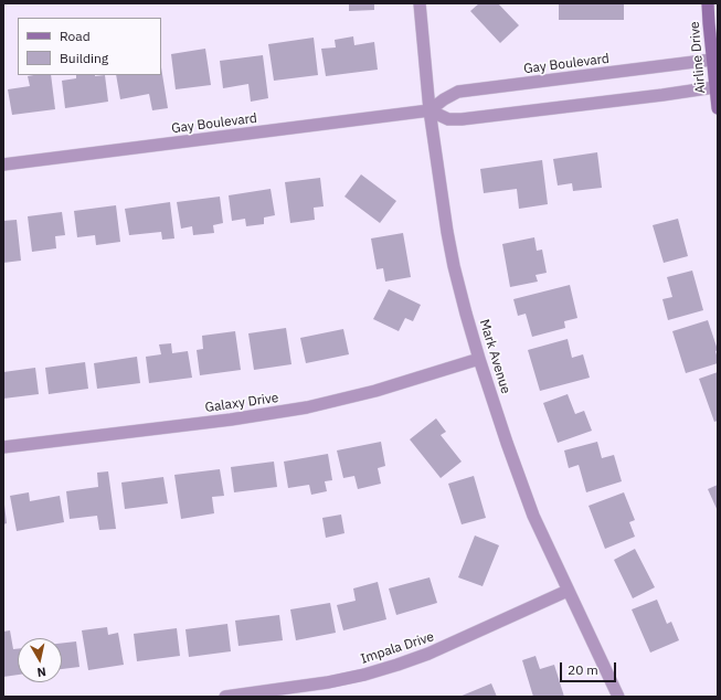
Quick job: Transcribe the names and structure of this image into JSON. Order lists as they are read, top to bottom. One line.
{"streets":{"main road":["Airline Drive"],"street":["Gay Boulevard","Mark Avenue","Galaxy Drive","Impala Drive"]},"crossings":[["Airline Drive","Gay Boulevard"],["Gay Boulevard","Mark Avenue"],["Mark Avenue","Galaxy Drive"],["Mark Avenue","Impala Drive"]],"legend":["Road","Building"],"scale_bar":"20 m","north":"bottom"}
